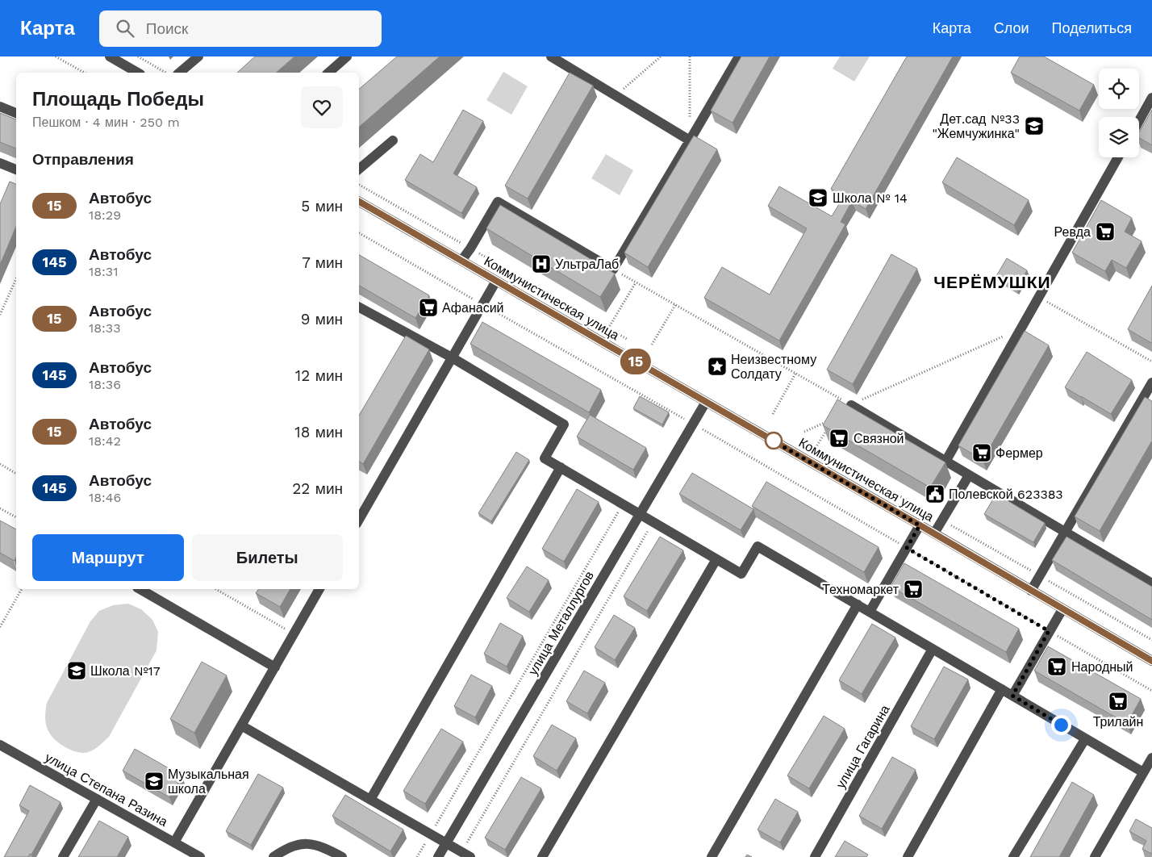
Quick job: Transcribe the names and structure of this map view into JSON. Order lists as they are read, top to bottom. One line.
{"streets":{"street":["Коммунистическая улица","улица Металлургов","улица Гагарина","улица Степана Разина"]},"crossings":[["Коммунистическая улица","улица Металлургов"]],"districts":["ЧЕРЁМУШКИ"],"places":{"school or university":["Дет.сад №33 \"Жемчужинка\"","Школа № 14","Школа №17","Музыкальная школа"],"supermarket":["Ревда","Афанасий","Связной","Фермер","Техномаркет","Народный","Трилайн"],"hospital":["УльтраЛаб"],"place":["Неизвестному Солдату"],"public building":["Полевской 623383"]},"lines":["bus line 15"],"page":{"header":"Карта","search":"Поиск","nav":["Карта","Слои","Поделиться"],"on_map":"15","heading":[["Площадь Победы","Пешком · 4 мин · 250 m"],"Отправления"],"list":[{"mark":"15","name":"Автобус","note":"18:29","value":"5 мин"},{"mark":"145","name":"Автобус","note":"18:31","value":"7 мин"},{"mark":"15","name":"Автобус","note":"18:33","value":"9 мин"},{"mark":"145","name":"Автобус","note":"18:36","value":"12 мин"},{"mark":"15","name":"Автобус","note":"18:42","value":"18 мин"},{"mark":"145","name":"Автобус","note":"18:46","value":"22 мин"}],"buttons":["Маршрут","Билеты"]}}
